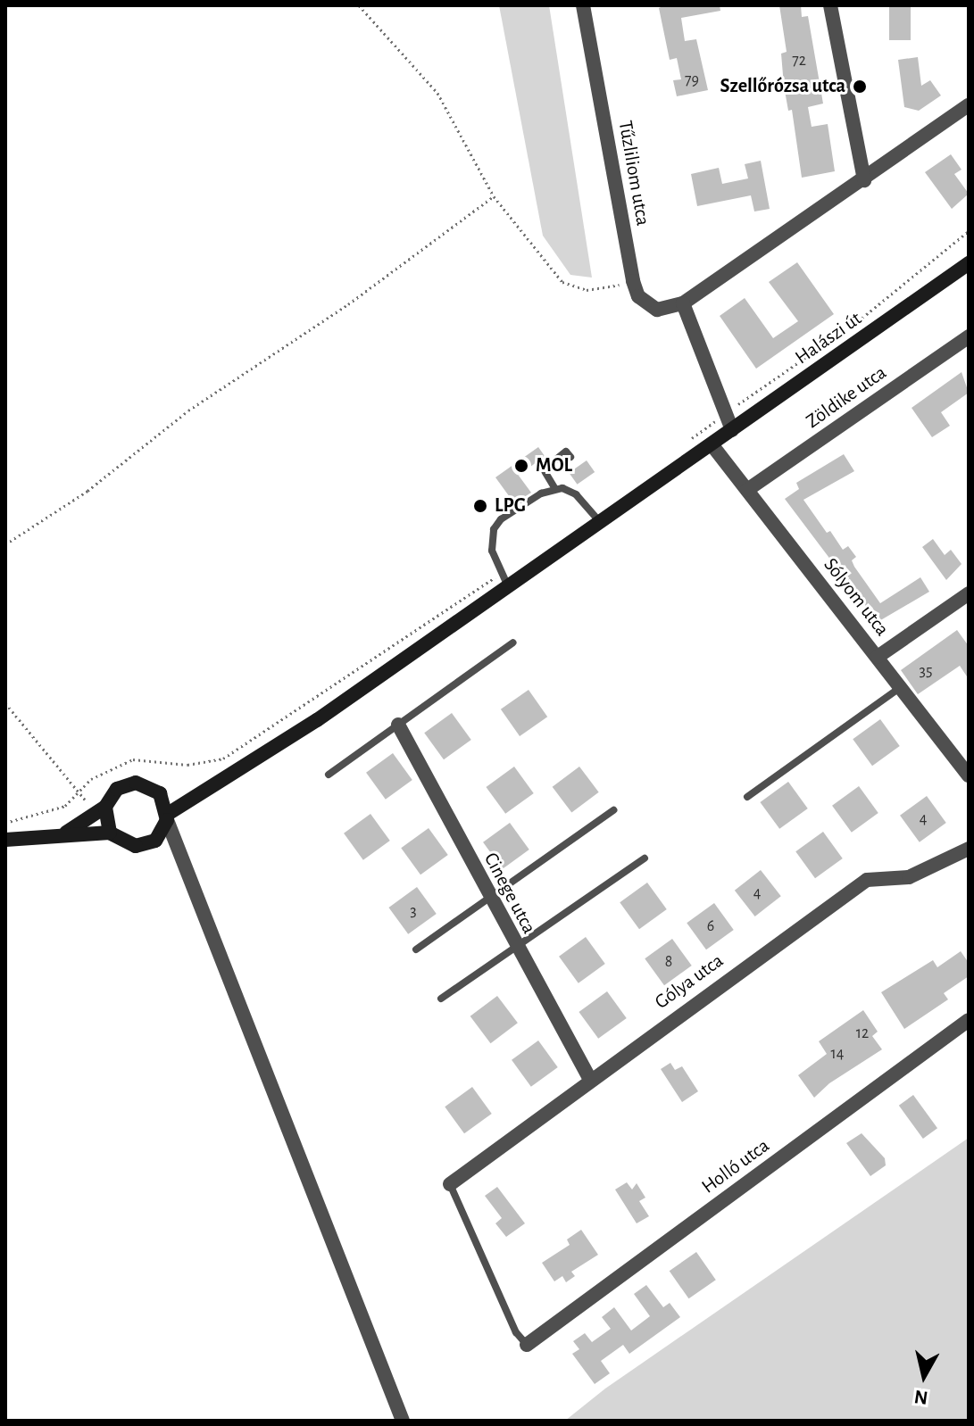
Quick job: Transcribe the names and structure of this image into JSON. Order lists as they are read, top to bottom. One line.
{"streets":{"main road":["Halászi út"],"street":["Tűzliliom utca","Zöldike utca","Sólyom utca","Cinege utca","Gólya utca","Holló utca"]},"crossings":[["Halászi út","Sólyom utca"],["Zöldike utca","Sólyom utca"],["Cinege utca","Gólya utca"]],"places":["Szellőrózsa utca","MOL","LPG"],"house_numbers":["72","79","35","4","4","3","6","8","12","14"],"north":"bottom"}
